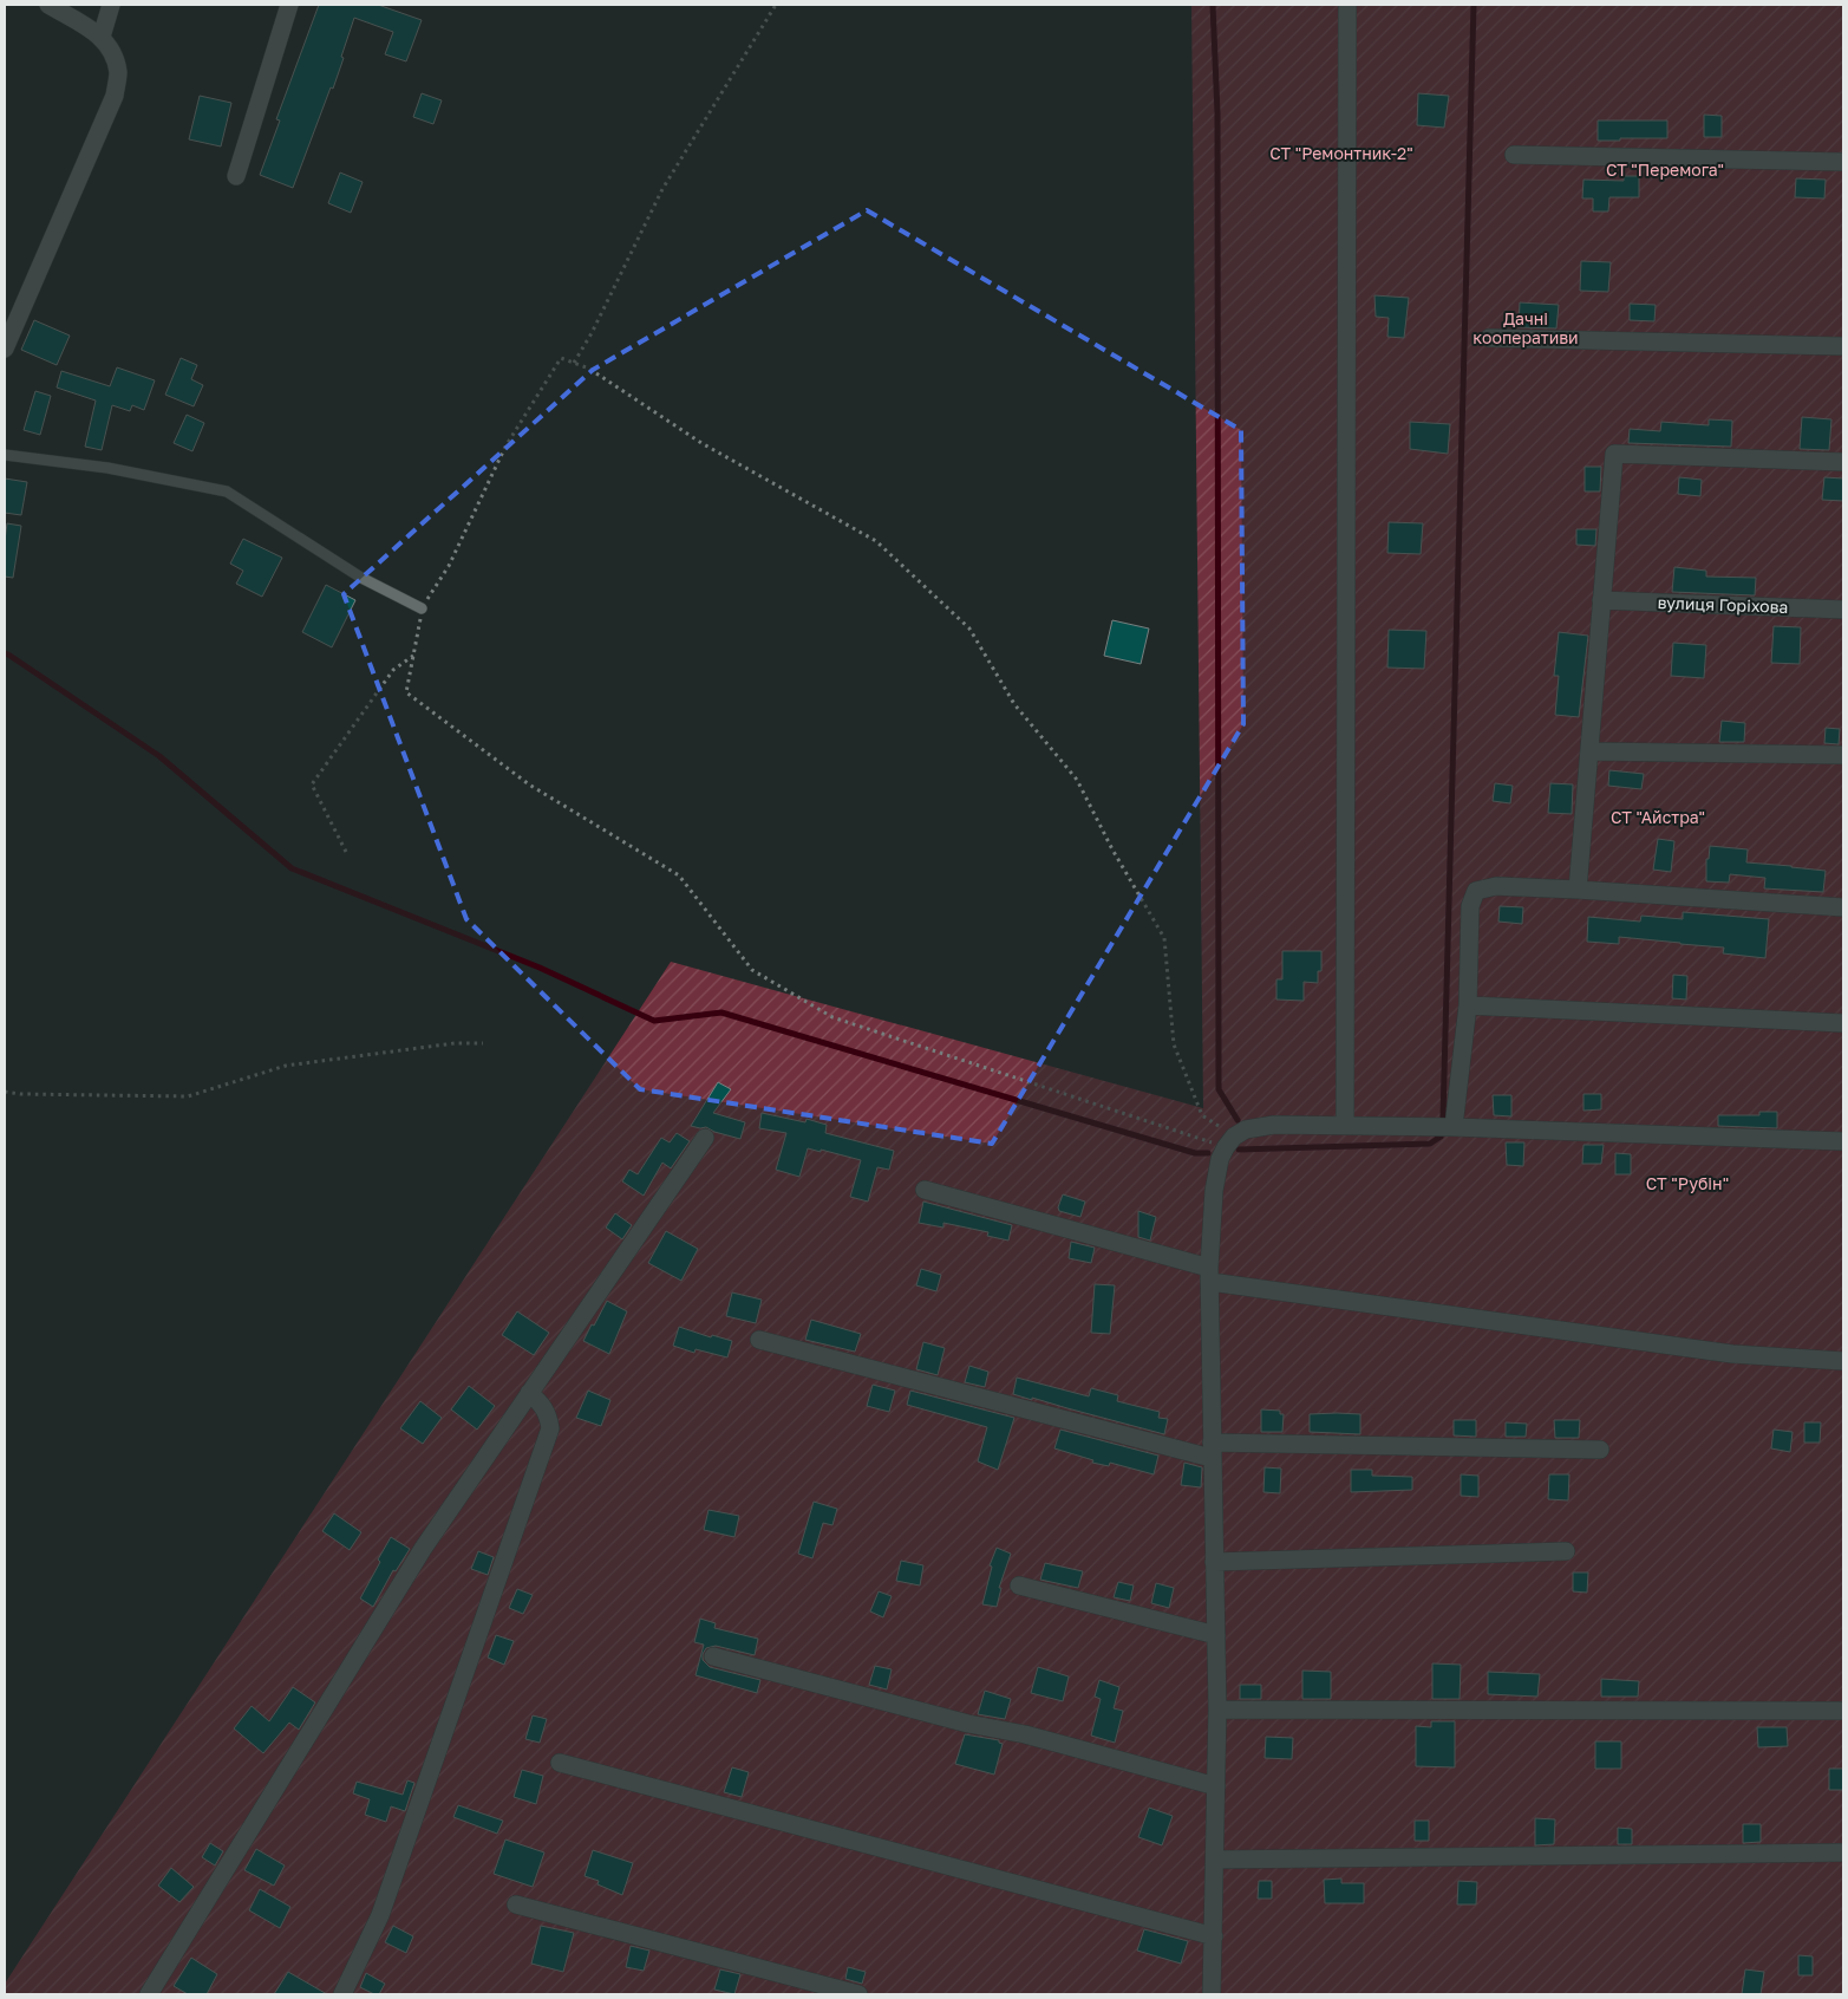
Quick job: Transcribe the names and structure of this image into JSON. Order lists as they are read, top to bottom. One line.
{"streets":{"street":["вулиця Горіхова"]},"parks":["СТ \"Ремонтник-2\"","СТ \"Перемога\"","Дачні кооперативи","СТ \"Айстра\"","СТ \"Рубін\""]}
